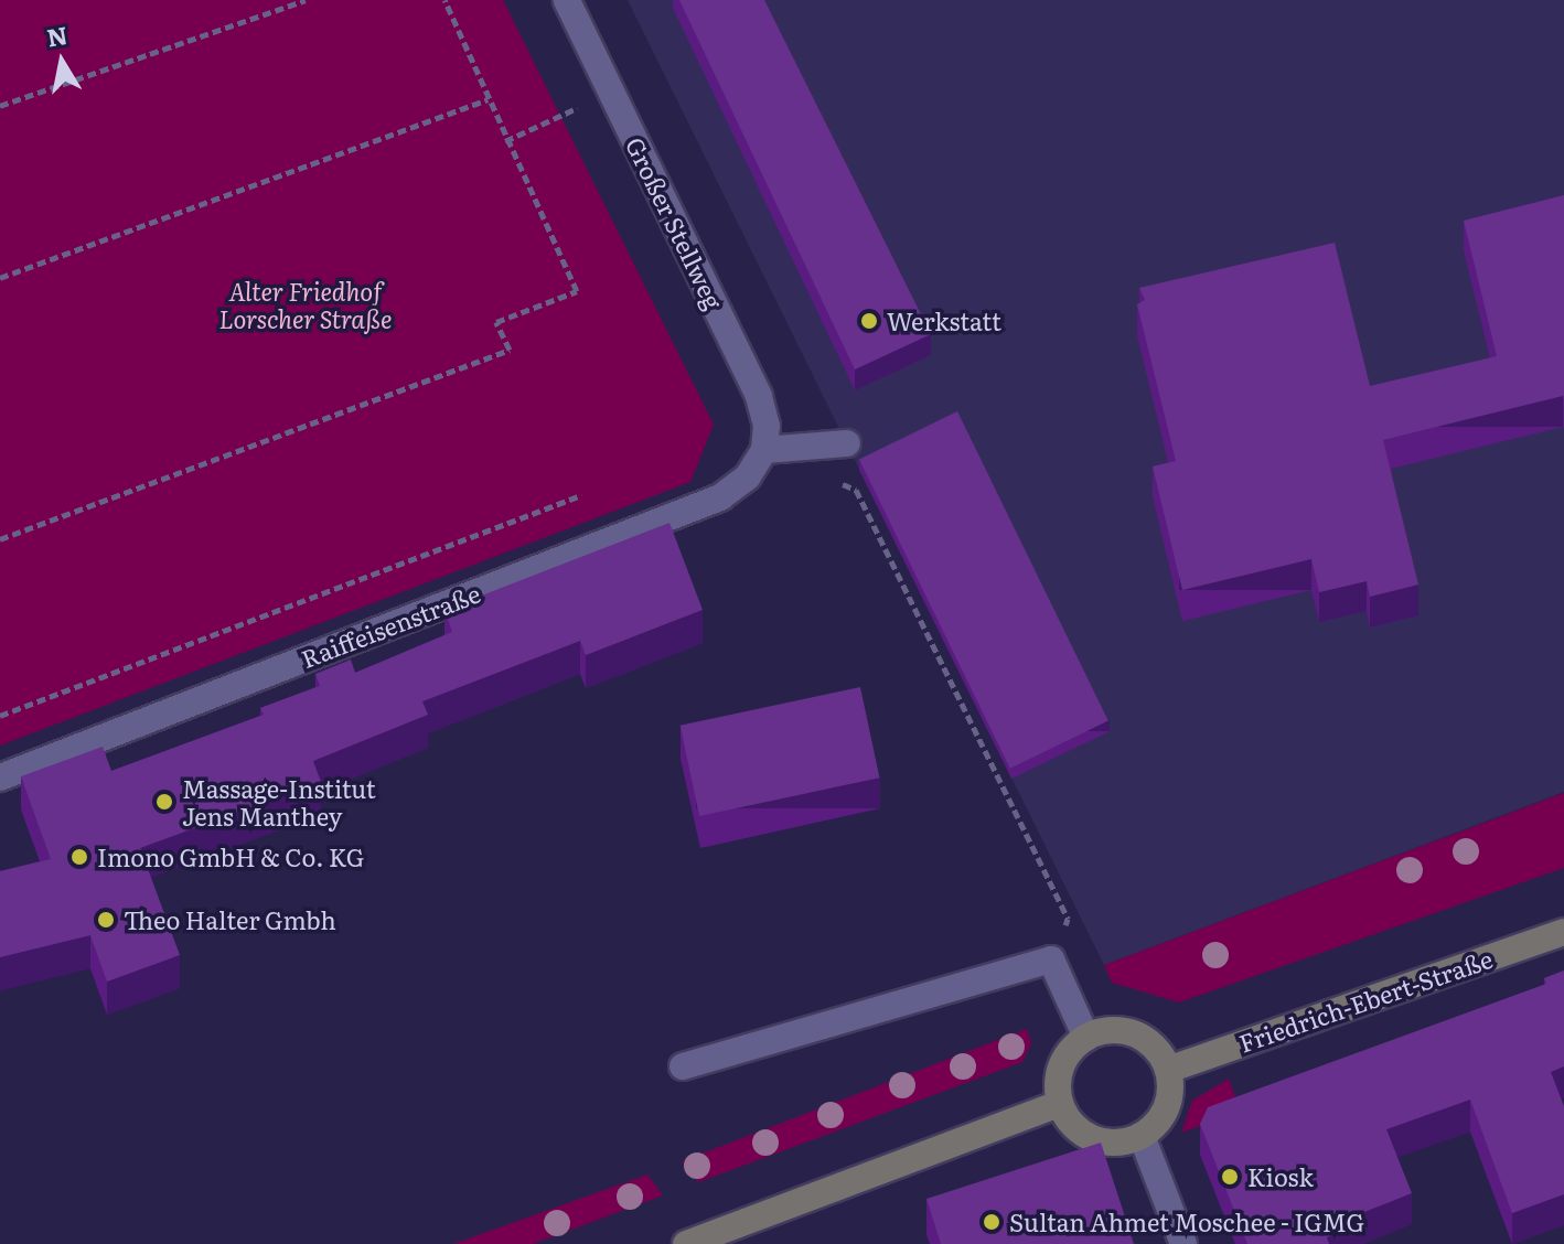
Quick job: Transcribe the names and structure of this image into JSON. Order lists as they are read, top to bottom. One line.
{"streets":{"street":["Großer Stellweg","Raiffeisenstraße","Friedrich-Ebert-Straße"]},"crossings":[["Großer Stellweg","Raiffeisenstraße"]],"parks":["Alter Friedhof Lorscher Straße"],"places":["Werkstatt","Massage-Institut Jens Manthey","Imono GmbH & Co. KG","Theo Halter Gmbh","Kiosk","Sultan Ahmet Moschee - IGMG"],"north":"top"}
